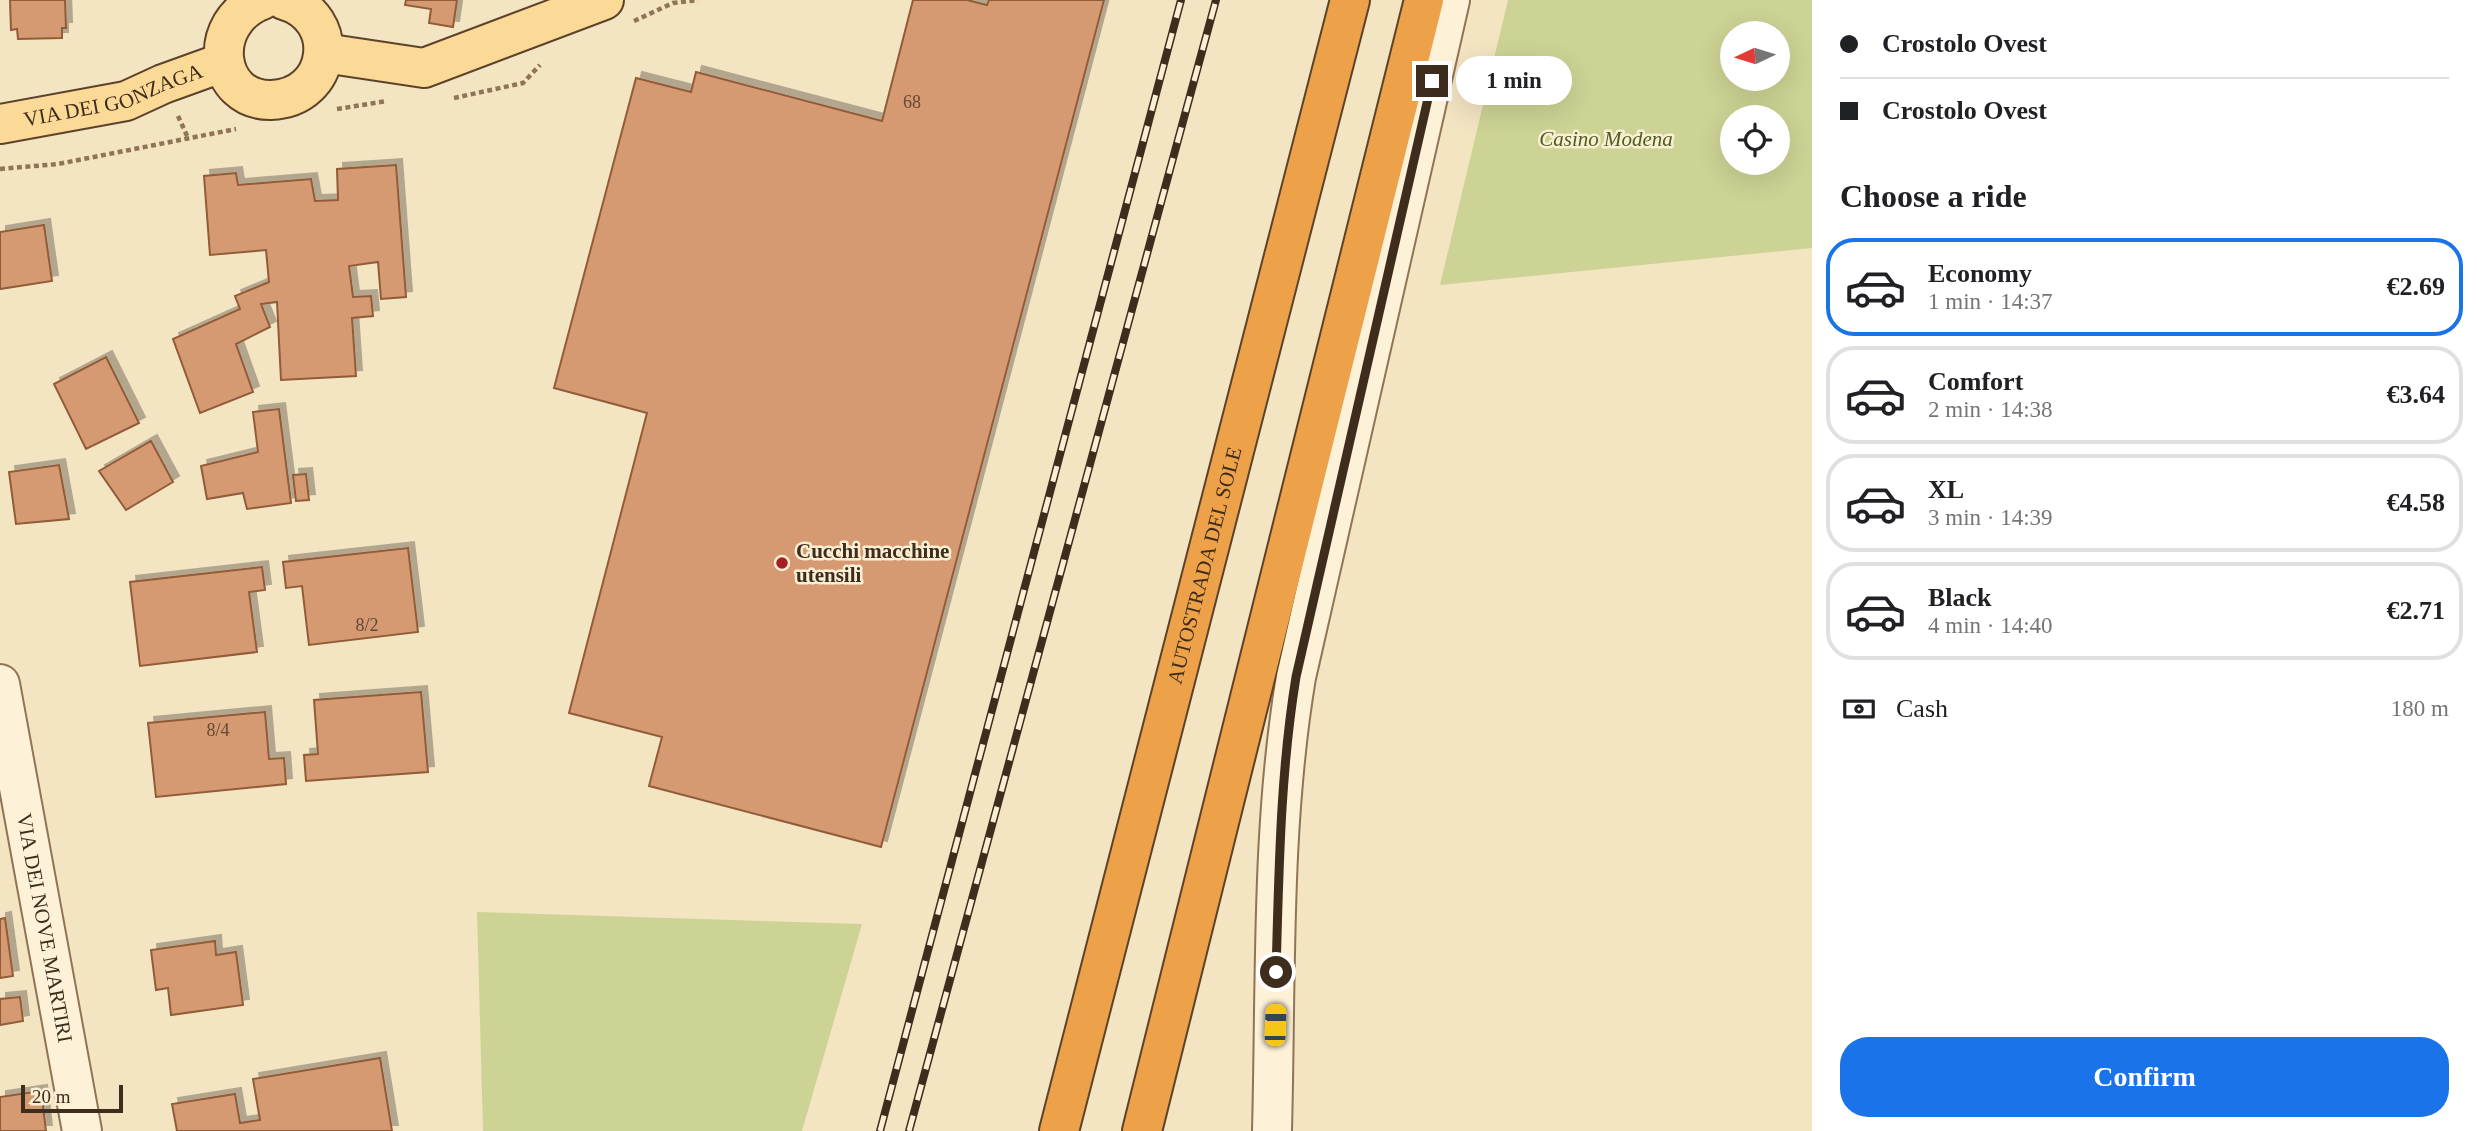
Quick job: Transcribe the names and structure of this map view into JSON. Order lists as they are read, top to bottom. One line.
{"streets":{"highway":["AUTOSTRADA DEL SOLE"],"main road":["VIA DEI GONZAGA"],"street":["VIA DEI NOVE MARTIRI"]},"parks":["Casino Modena"],"places":["Cucchi macchine utensili"],"house_numbers":["68","8/2","8/4"],"scale_bar":"20 m","north":"left","page":{"banner":["Crostolo Ovest","Crostolo Ovest"],"bubble":"1 min","heading":"Choose a ride","list":[{"name":"Economy","note":"1 min · 14:37","value":"€2.69"},{"name":"Comfort","note":"2 min · 14:38","value":"€3.64"},{"name":"XL","note":"3 min · 14:39","value":"€4.58"},{"name":"Black","note":"4 min · 14:40","value":"€2.71"}],"pay":["Cash","180 m"],"buttons":"Confirm","scale":"20 m"}}
